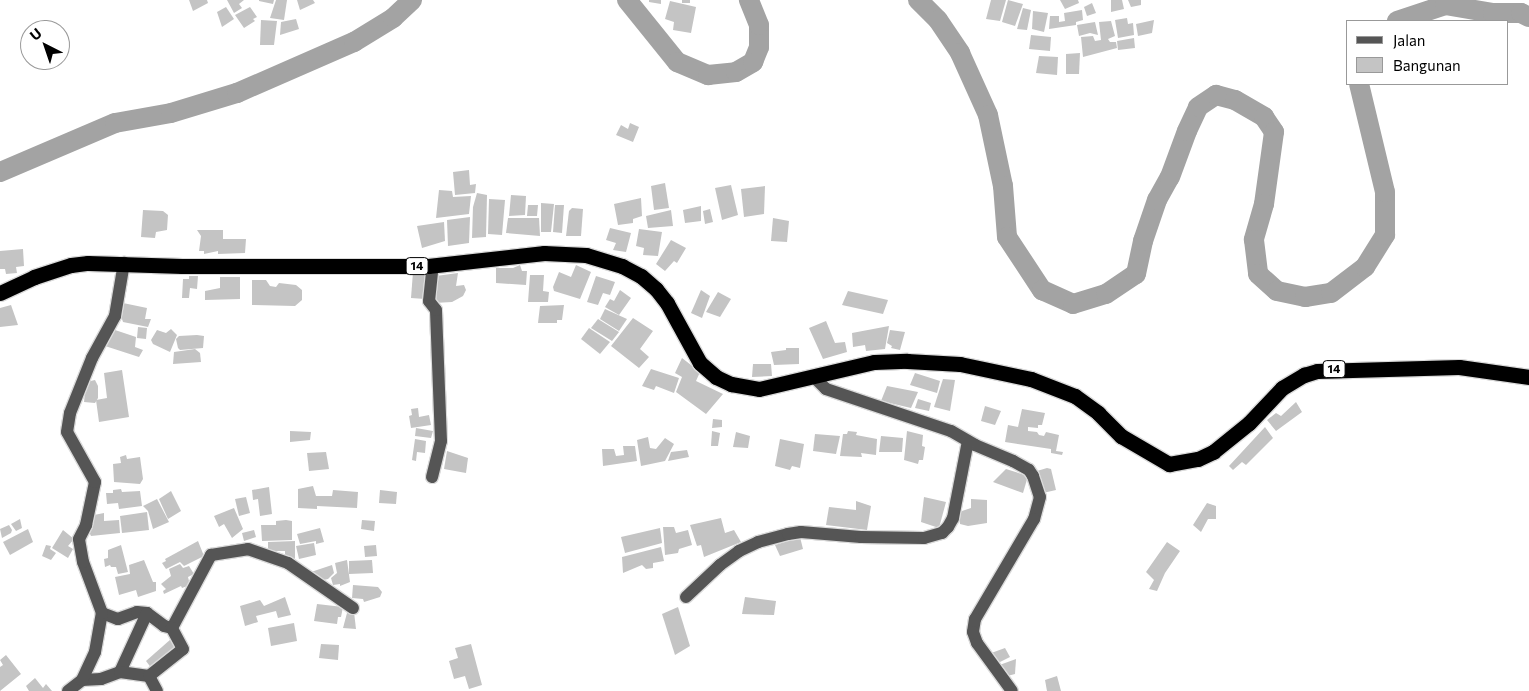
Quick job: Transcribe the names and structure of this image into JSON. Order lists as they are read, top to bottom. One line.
{"streets":{"highway":["14"]},"legend":["Jalan","Bangunan"],"north":"top left"}
